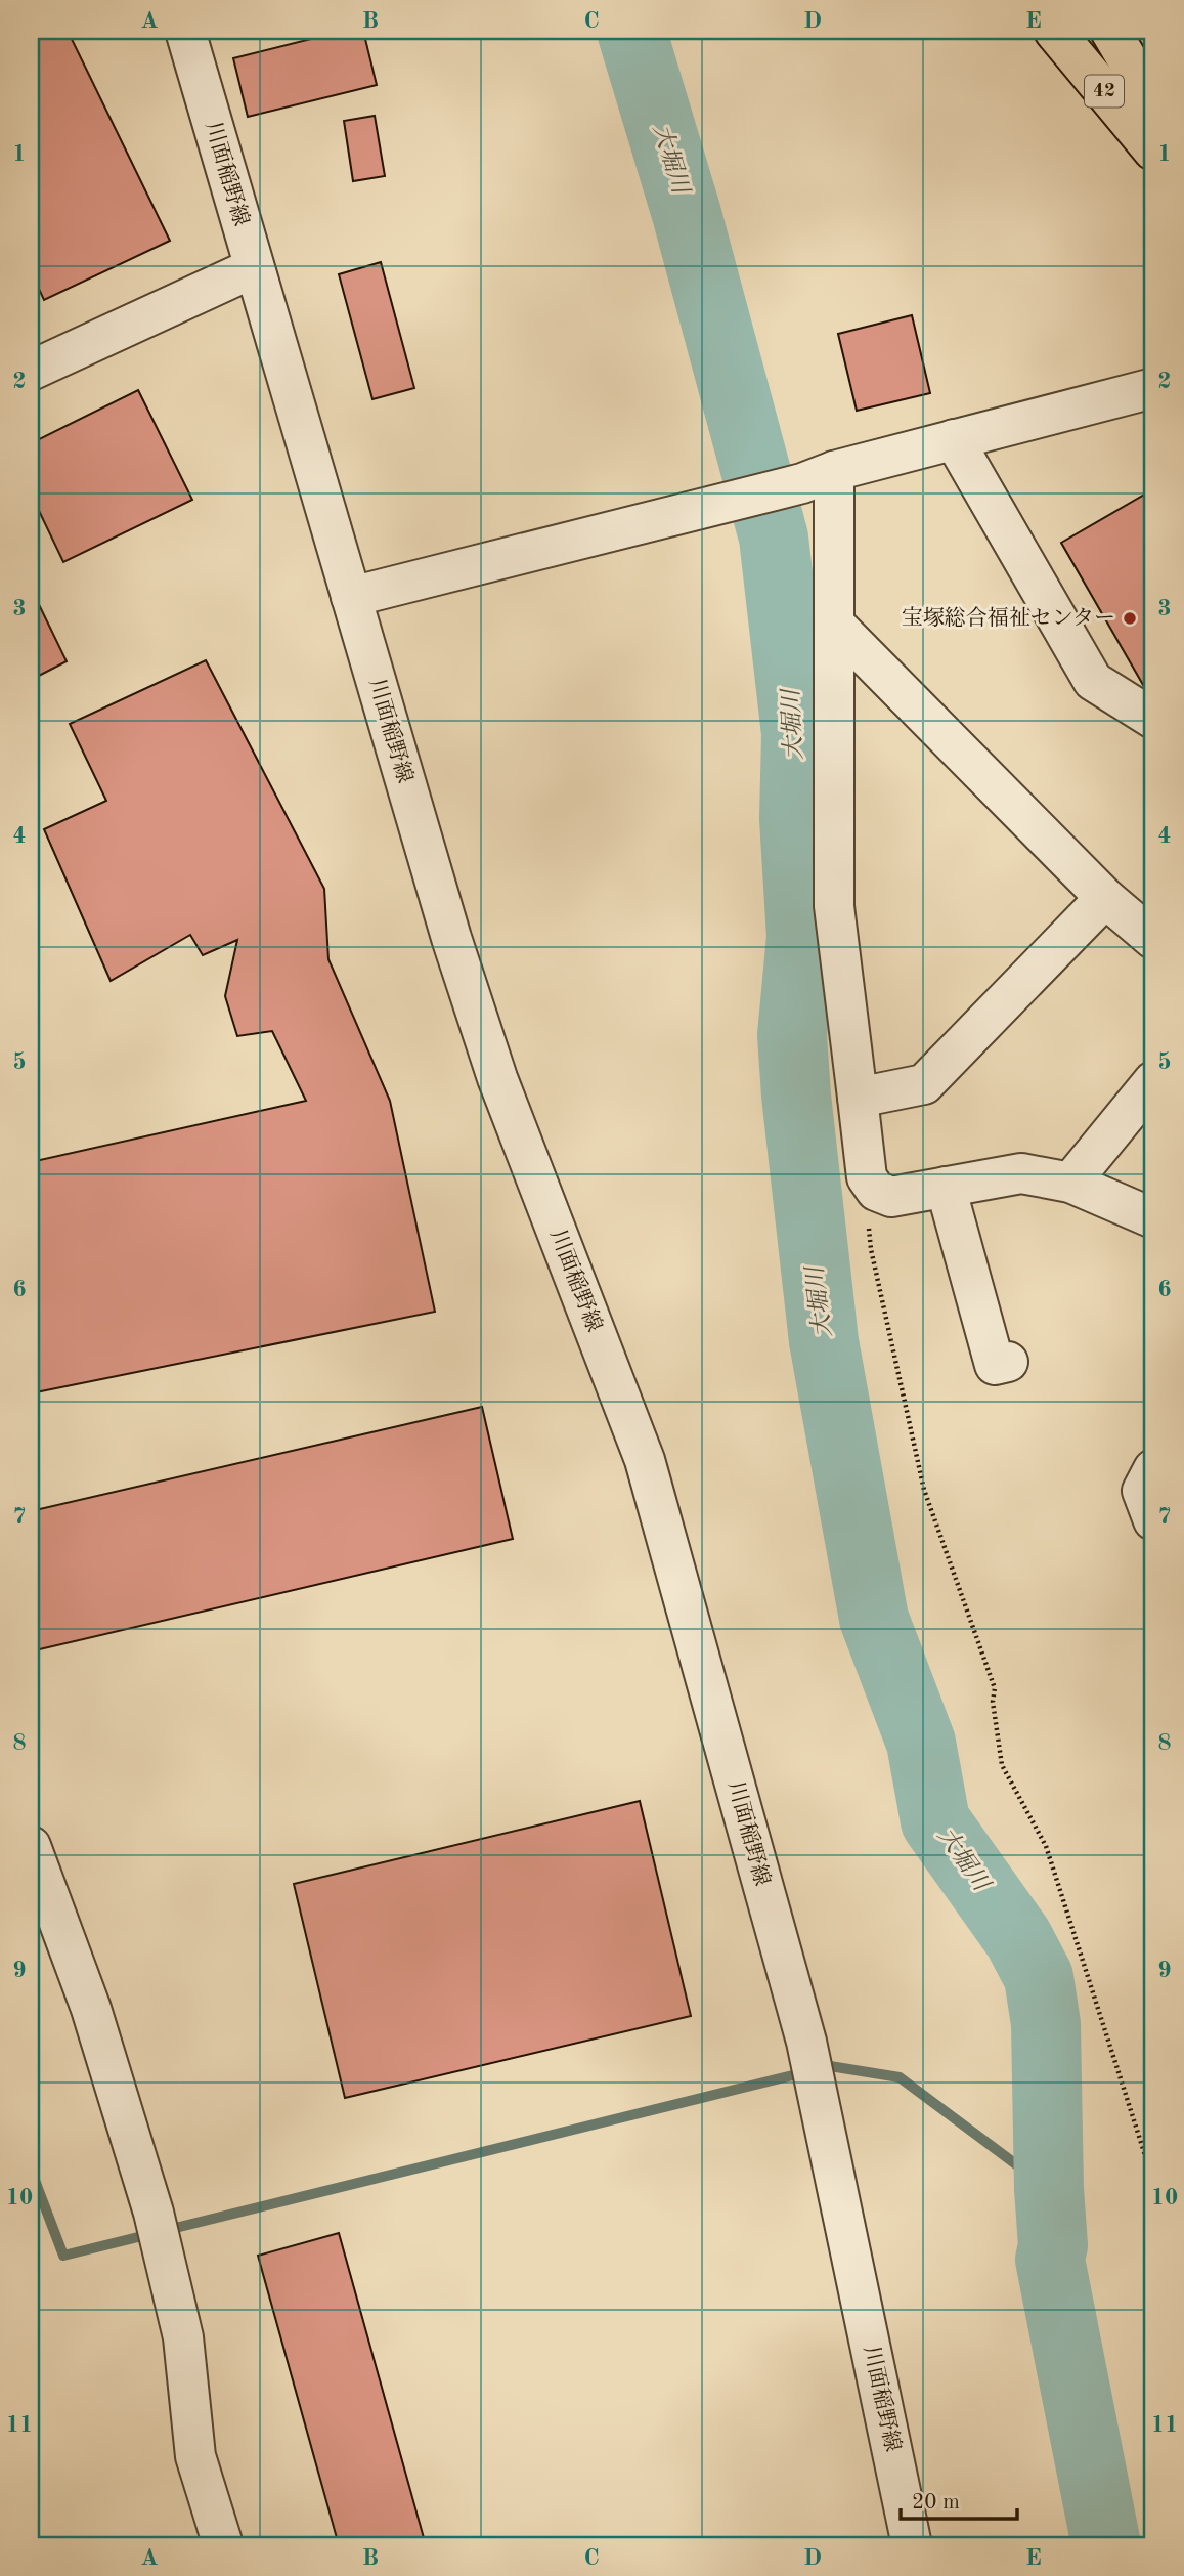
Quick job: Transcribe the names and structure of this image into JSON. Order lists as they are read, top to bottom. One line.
{"streets":{"main road":["42"],"street":["川面稲野線"]},"water":["大堀川"],"places":["宝塚総合福祉センター"],"scale_bar":"20 m","grid":{"columns":["A","B","C","D","E"],"rows":["1","2","3","4","5","6","7","8","9","10","11"]}}
